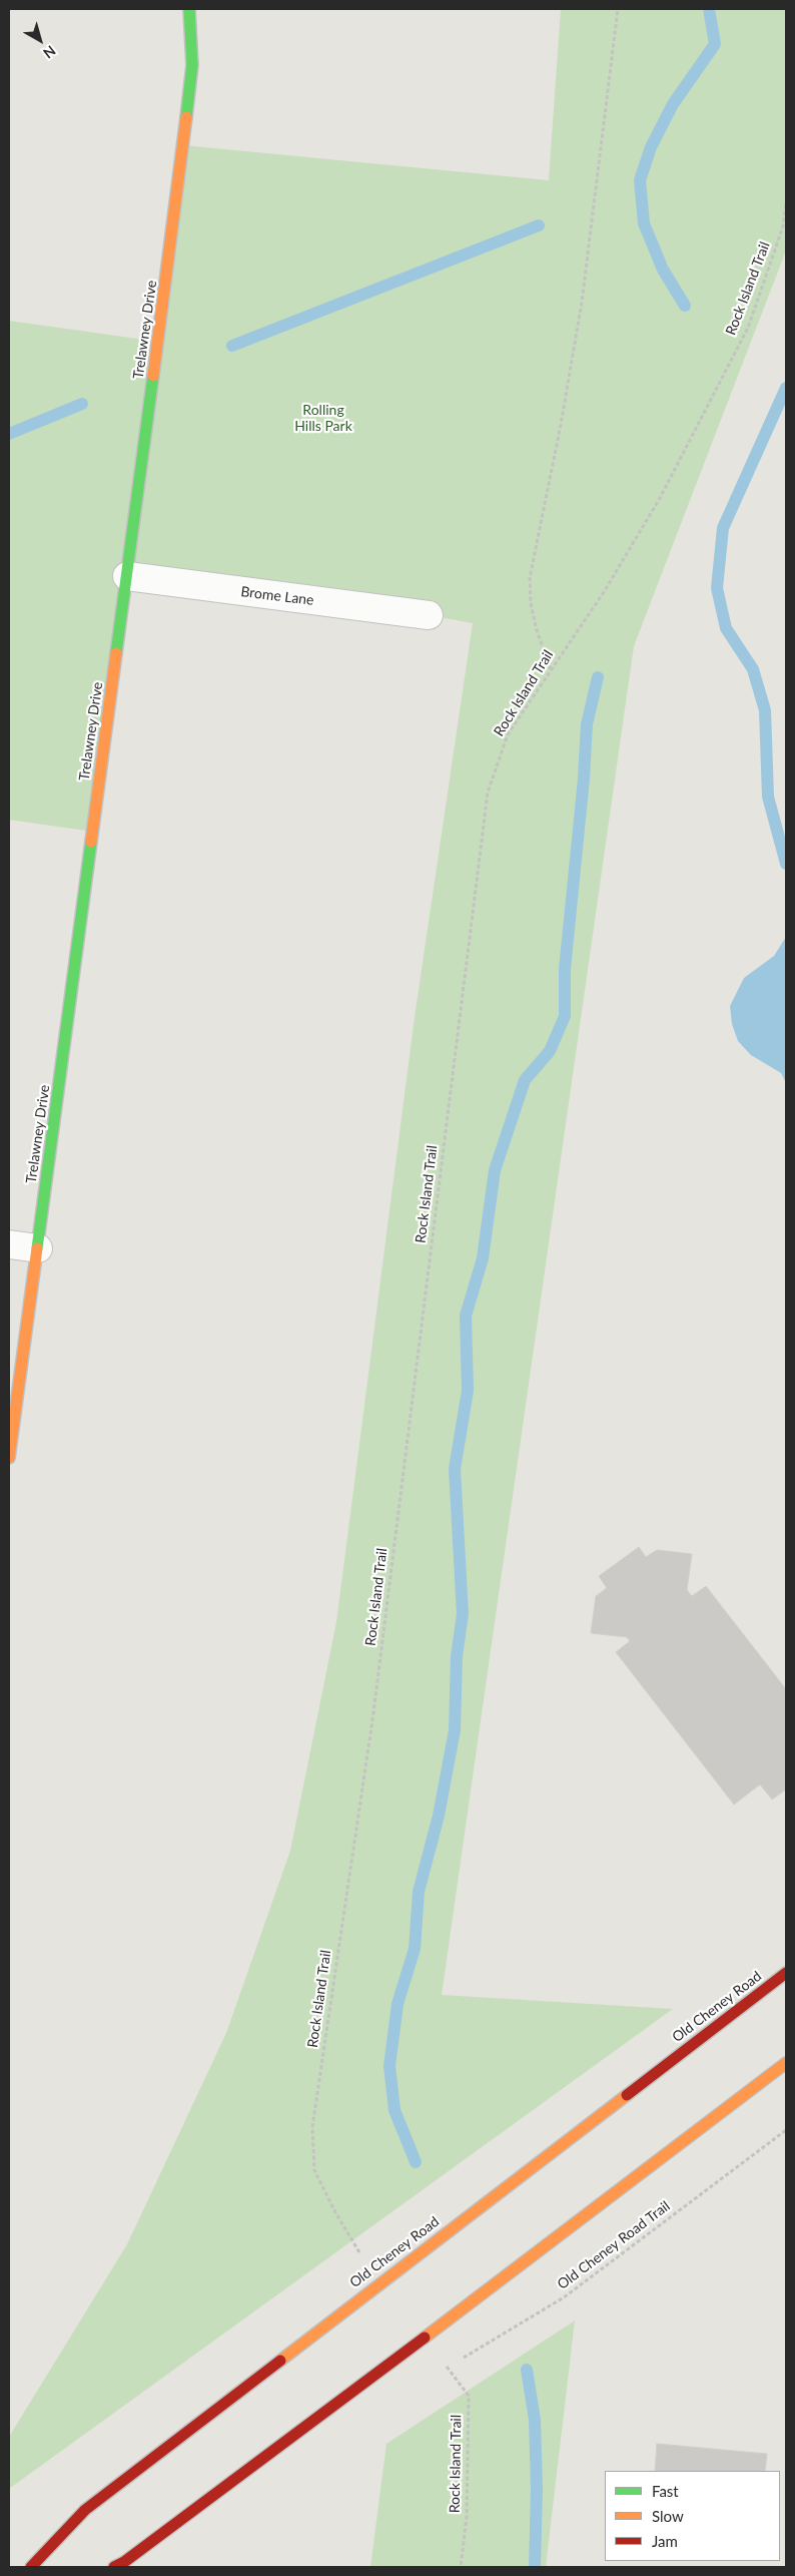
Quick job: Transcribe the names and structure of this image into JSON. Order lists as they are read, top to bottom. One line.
{"streets":{"main road":["Trelawney Drive","Old Cheney Road"],"street":["Brome Lane"],"path":["Rock Island Trail","Old Cheney Road Trail"]},"crossings":[["Rock Island Trail","Old Cheney Road Trail"],["Trelawney Drive","Brome Lane"]],"parks":["Rolling Hills Park"],"legend":["Fast","Slow","Jam"],"north":"bottom right"}
